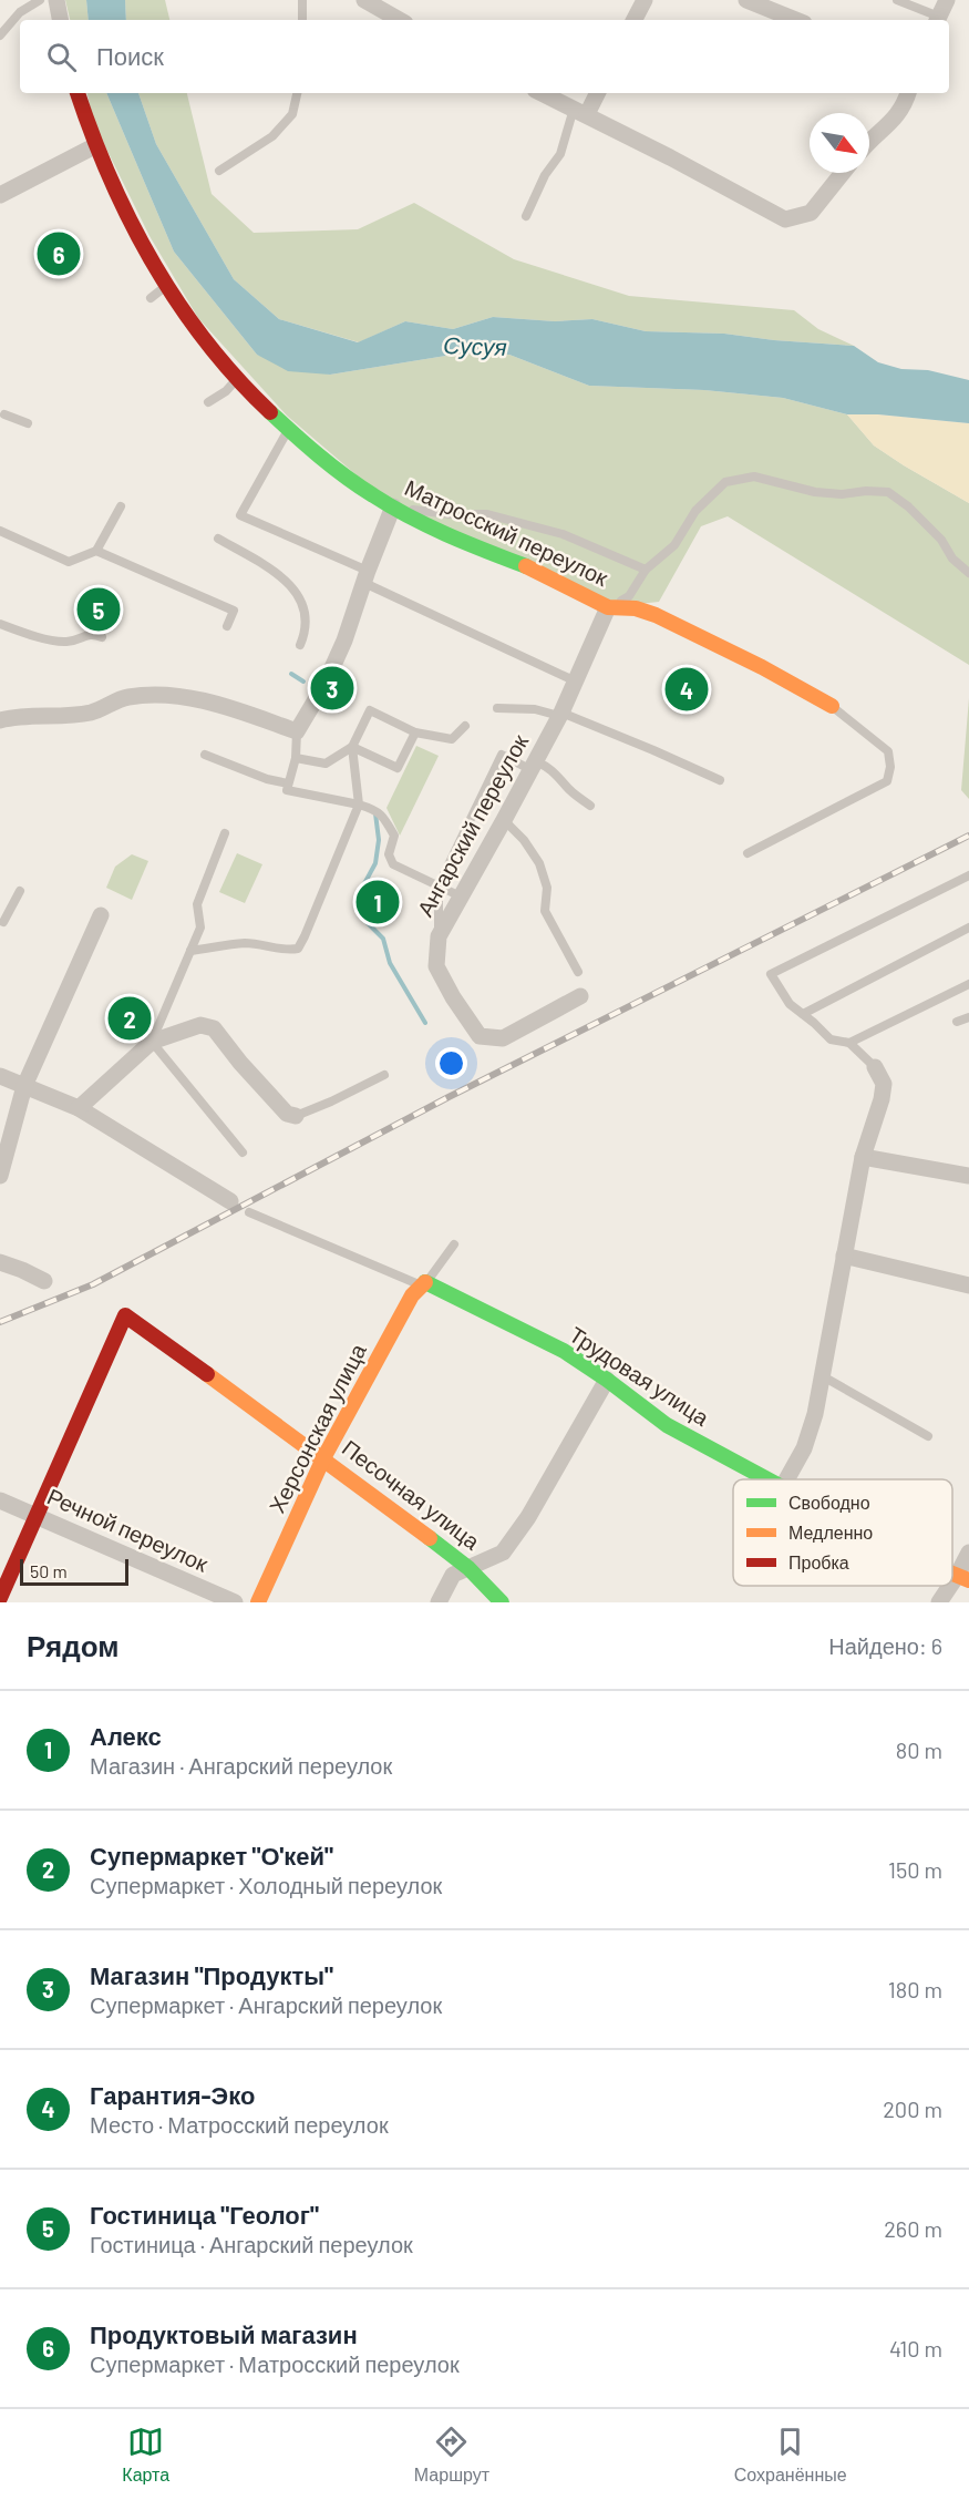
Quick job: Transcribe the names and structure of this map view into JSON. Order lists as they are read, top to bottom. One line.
{"streets":{"street":["Матросский переулок","Ангарский переулок","Трудовая улица","Херсонская улица","Песочная улица","Речной переулок"]},"crossings":[["Матросский переулок","Ангарский переулок"],["Трудовая улица","Херсонская улица"],["Херсонская улица","Песочная улица"],["Песочная улица","Речной переулок"]],"water":["Сусуя"],"legend":["Свободно","Медленно","Пробка"],"scale_bar":"50 m","north":"bottom right","page":{"search":"Поиск","pins":["6","5","3","4","1","2"],"scale":"50 m","heading":["Рядом","Найдено: 6"],"list":[{"mark":"1","name":"Алекс","note":"Магазин · Ангарский переулок","value":"80 m"},{"mark":"2","name":"Супермаркет \"О'кей\"","note":"Супермаркет · Холодный переулок","value":"150 m"},{"mark":"3","name":"Магазин \"Продукты\"","note":"Супермаркет · Ангарский переулок","value":"180 m"},{"mark":"4","name":"Гарантия-Эко","note":"Место · Матросский переулок","value":"200 m"},{"mark":"5","name":"Гостиница \"Геолог\"","note":"Гостиница · Ангарский переулок","value":"260 m"},{"mark":"6","name":"Продуктовый магазин","note":"Супермаркет · Матросский переулок","value":"410 m"}],"nav":["Карта","Маршрут","Сохранённые"]}}
